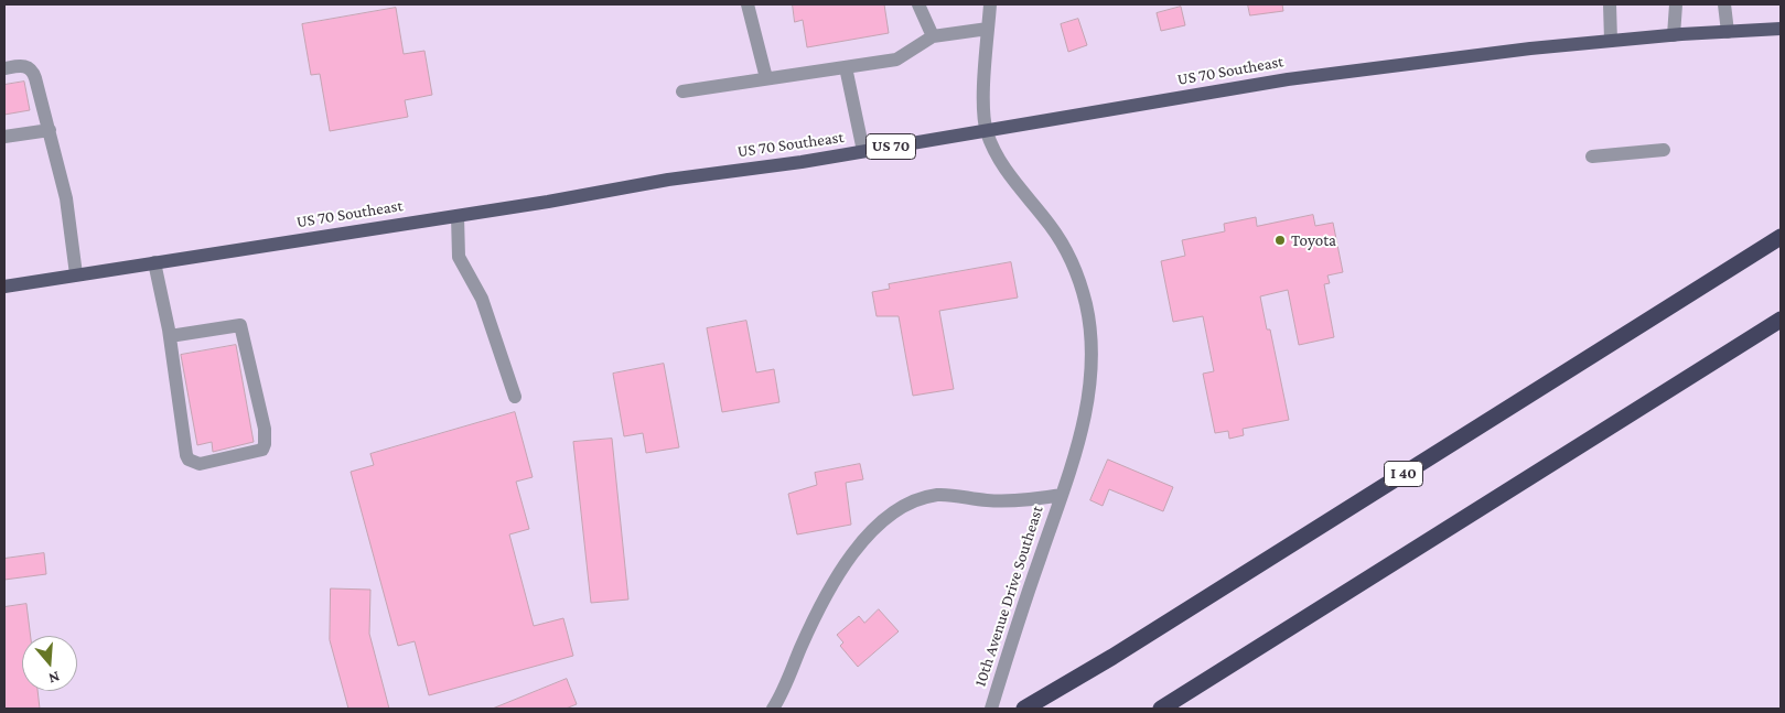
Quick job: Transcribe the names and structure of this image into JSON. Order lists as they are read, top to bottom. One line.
{"streets":{"highway":["I 40"],"main road":["US 70 Southeast","US 70"],"street":["10th Avenue Drive Southeast"]},"crossings":[["US 70 Southeast","10th Avenue Drive Southeast"]],"places":["Toyota"],"north":"bottom"}
